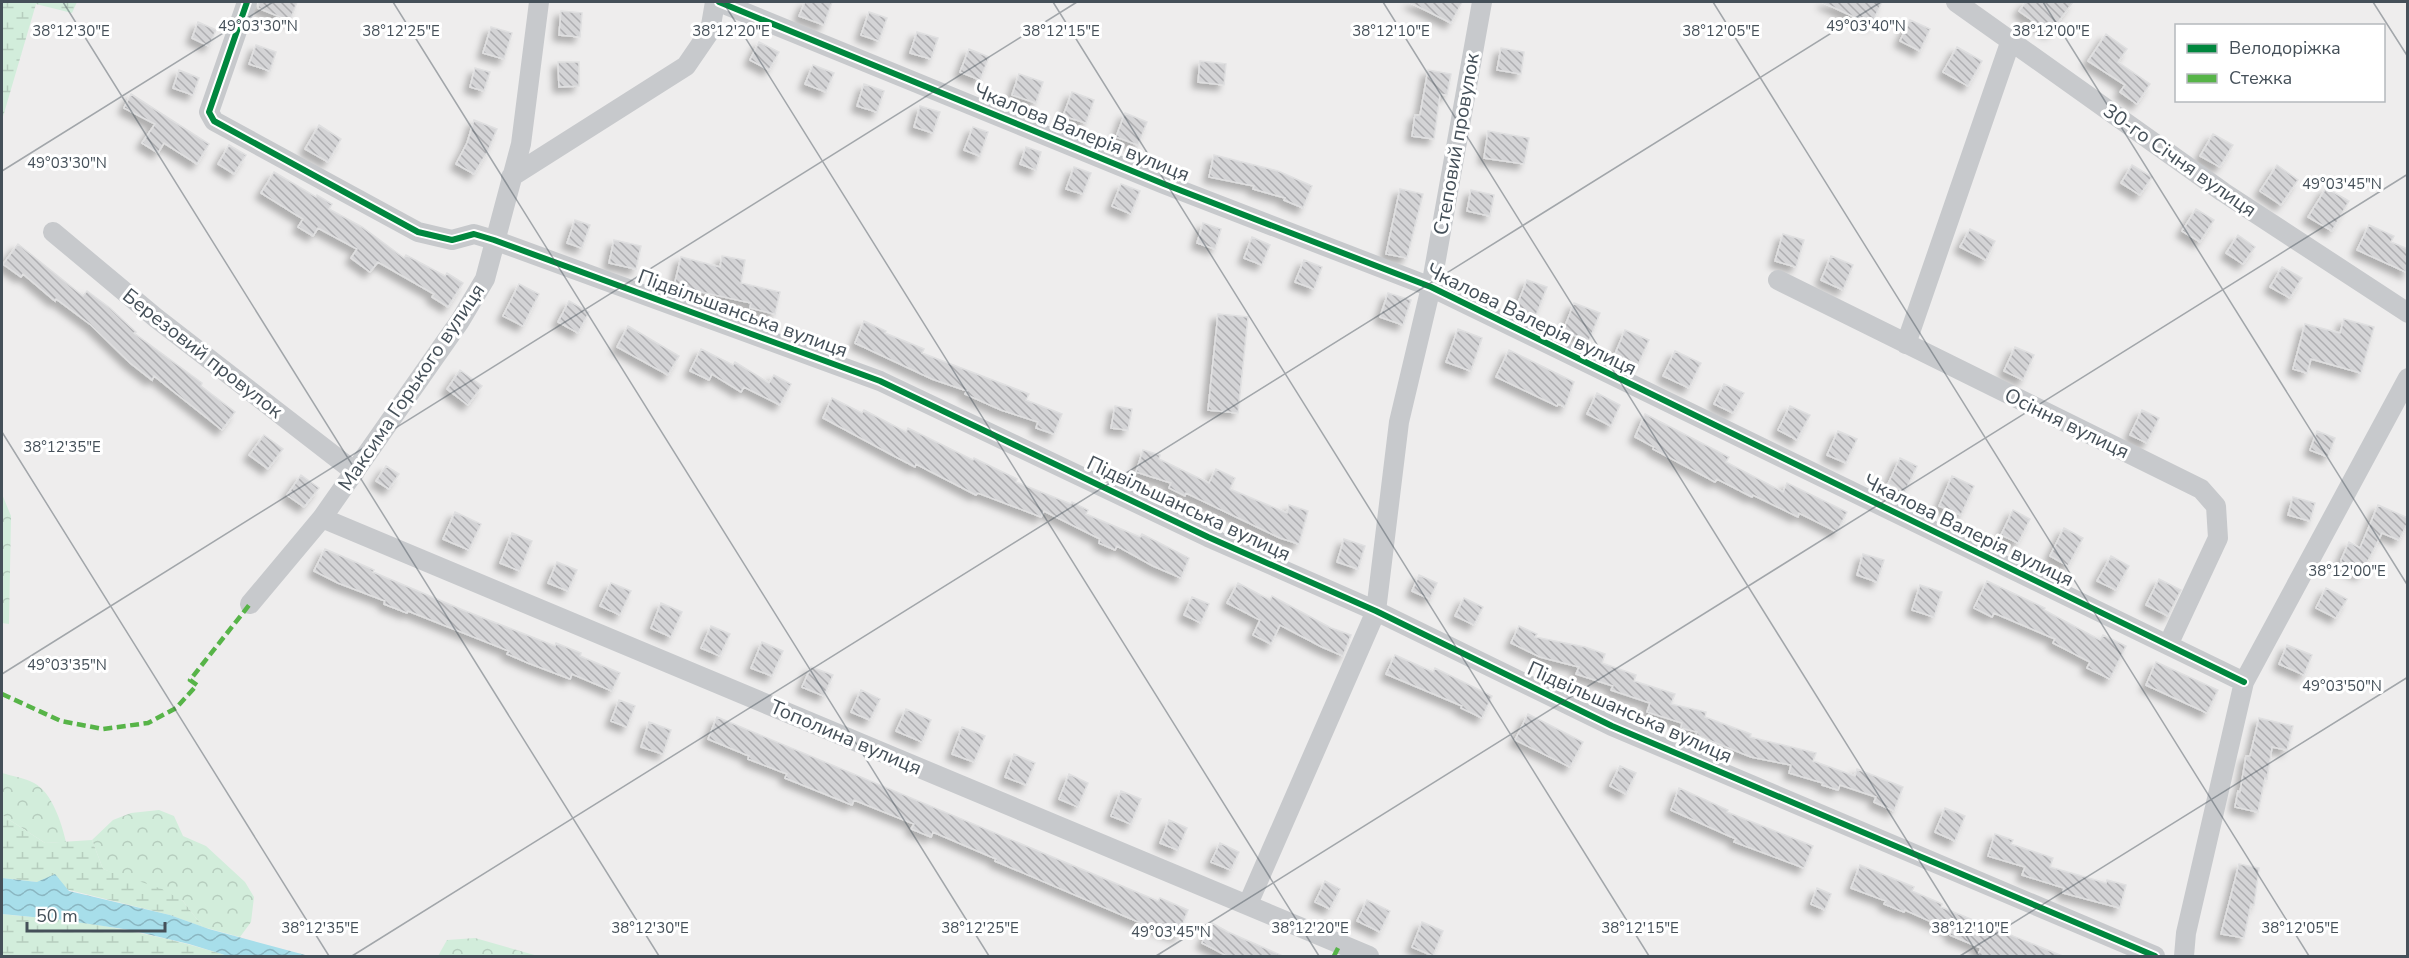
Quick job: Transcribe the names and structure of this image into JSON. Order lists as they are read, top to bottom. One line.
{"streets":{"street":["Чкалова Валерія вулиця","Степовий провулок","30-го Січня вулиця","Підвільшанська вулиця","Березовий провулок","Максима Горького вулиця","Осіння вулиця","Тополина вулиця"]},"crossings":[["Чкалова Валерія вулиця","Степовий провулок"],["Чкалова Валерія вулиця","Осіння вулиця"],["Степовий провулок","Підвільшанська вулиця"],["Степовий провулок","Тополина вулиця"],["Підвільшанська вулиця","Максима Горького вулиця"],["Березовий провулок","Максима Горького вулиця"],["Максима Горького вулиця","Тополина вулиця"]],"legend":["Велодоріжка","Стежка"],"scale_bar":"50 m","coordinates":["49°03'30\"N","49°03'40\"N","38°12'30\"E","38°12'20\"E","38°12'15\"E","38°12'05\"E","38°12'25\"E","38°12'10\"E","38°12'00\"E","49°03'45\"N","38°12'35\"E","49°03'35\"N","49°03'50\"N"]}
